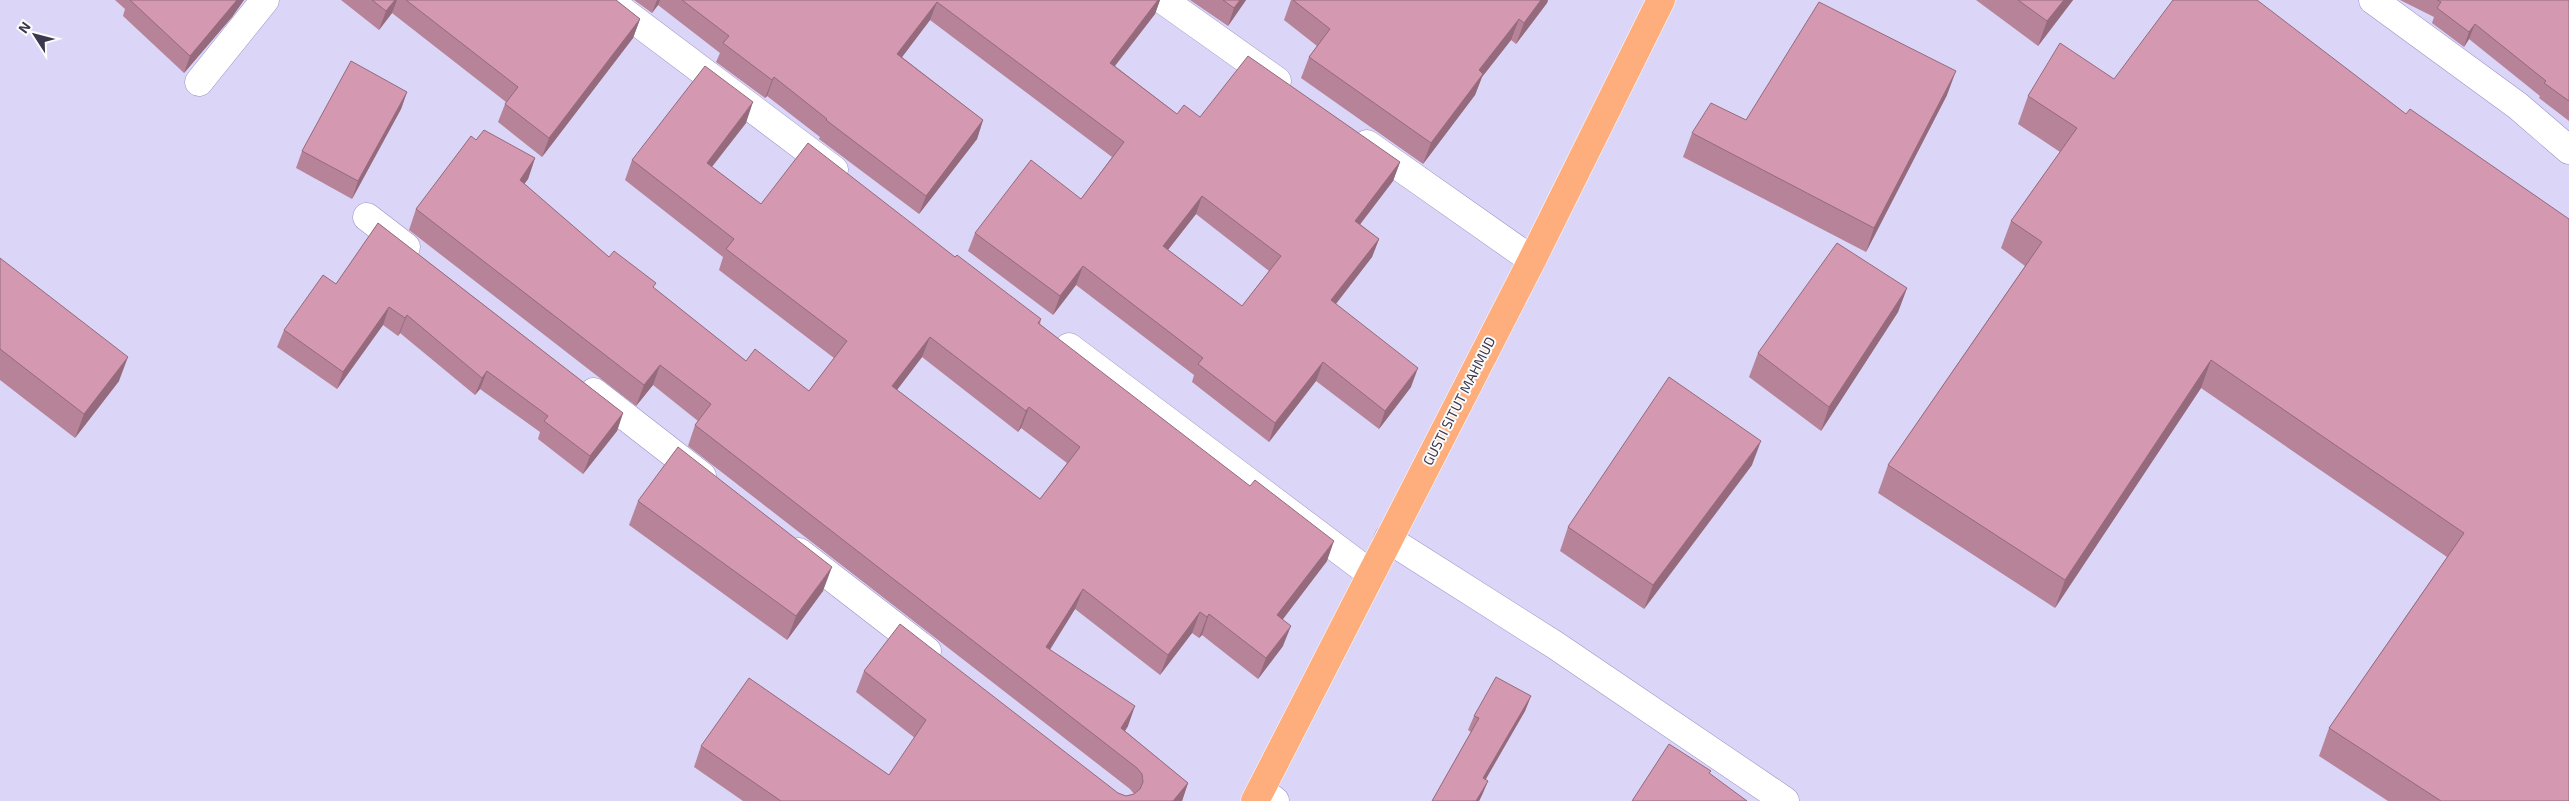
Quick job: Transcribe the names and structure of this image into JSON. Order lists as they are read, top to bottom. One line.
{"streets":{"highway":["GUSTI SITUT MAHMUD"]},"north":"top left"}
